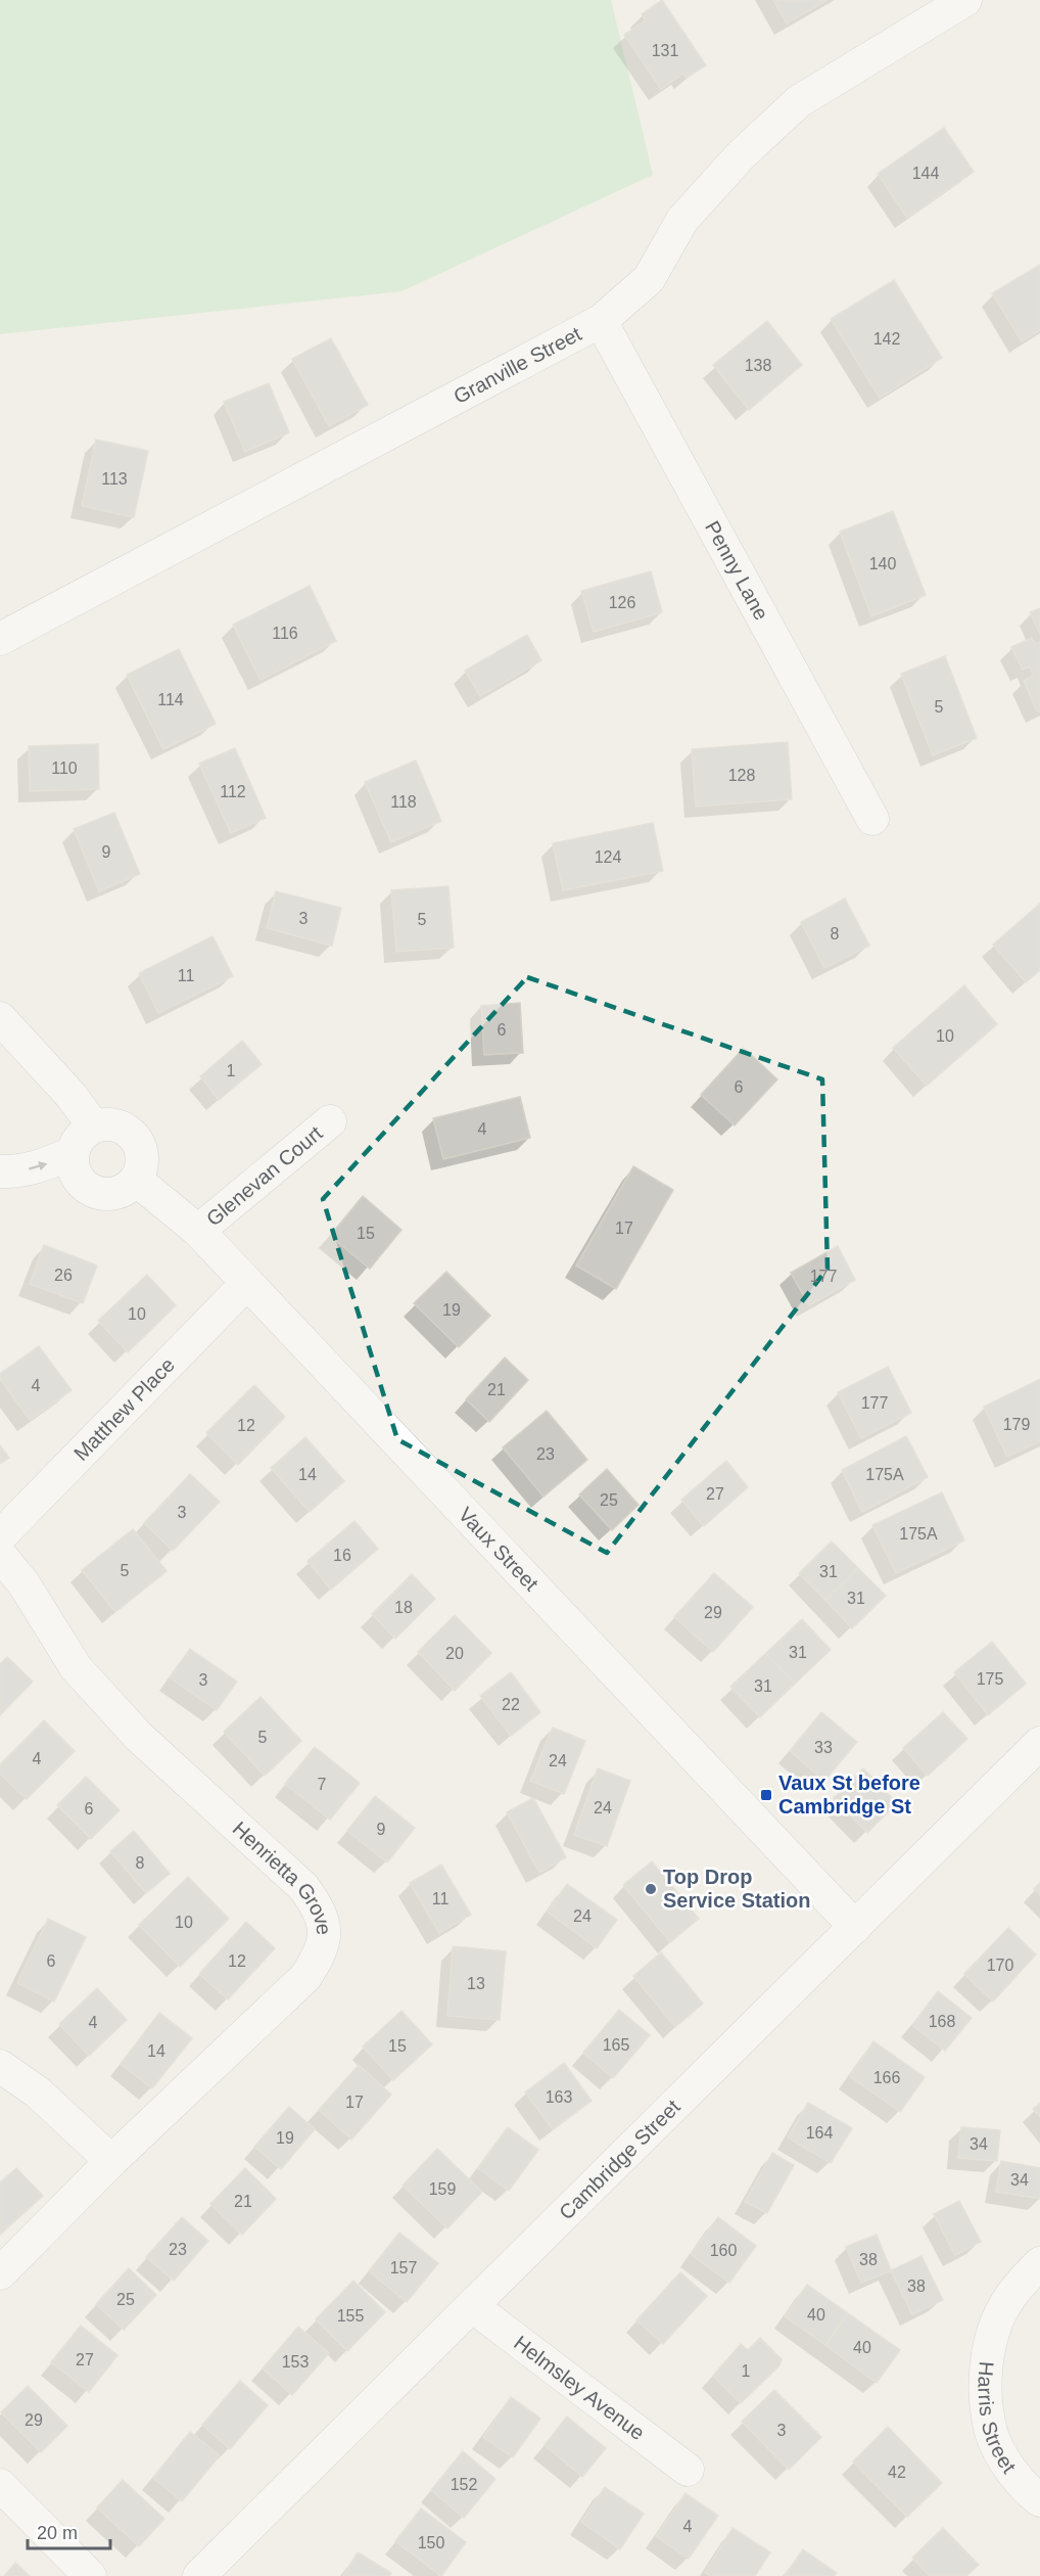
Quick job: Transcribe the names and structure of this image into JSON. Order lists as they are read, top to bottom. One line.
{"streets":{"street":["Granville Street","Penny Lane","Glenevan Court","Matthew Place","Vaux Street","Henrietta Grove","Cambridge Street","Helmsley Avenue","Harris Street"]},"crossings":[["Granville Street","Penny Lane"],["Glenevan Court","Vaux Street"],["Matthew Place","Vaux Street"],["Vaux Street","Cambridge Street"],["Cambridge Street","Helmsley Avenue"]],"places":{"transit":["Vaux St before Cambridge St"],"other":["Top Drop Service Station"]},"house_numbers":["131","144","142","138","113","140","126","116","114","5","110","128","112","118","9","124","3","5","8","11","6","10","1","6","4","17","15","26","177","19","10","4","21","177","179","12","23","14","175A","27","25","3","175A","16","5","31","31","18","29","31","20","175","3","31","22","5","33","4","24","7","24","6","9","8","11","24","10","6","12","170","13","168","4","165","15","14","166","163","17","164","19","34","34","159","21","23","160","38","157","38","25","40","155","40","27","153","1","29","3","42","152","4","150"],"scale_bar":"20 m"}
